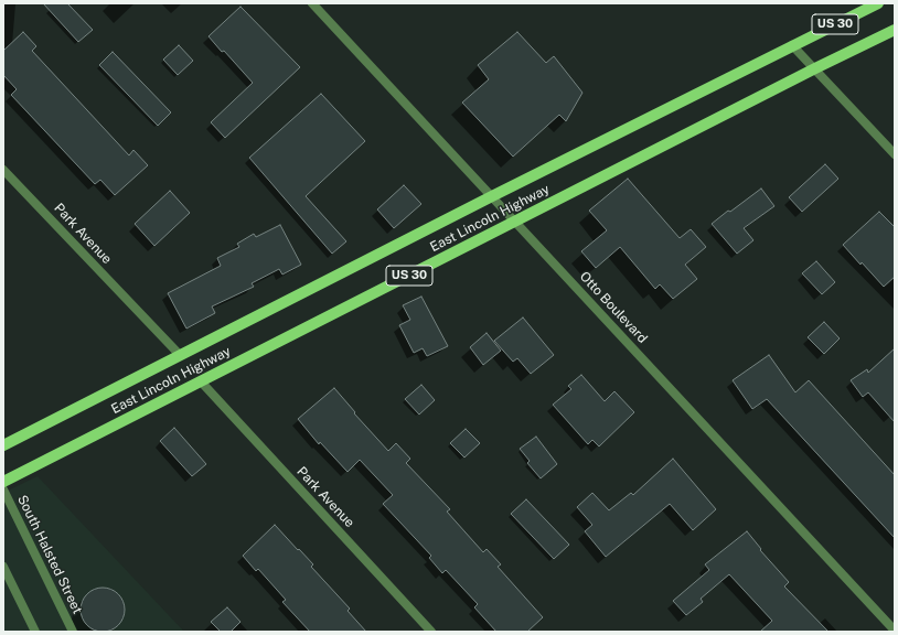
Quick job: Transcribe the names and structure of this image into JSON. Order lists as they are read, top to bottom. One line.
{"streets":{"main road":["US 30","East Lincoln Highway"],"street":["Park Avenue","Otto Boulevard","South Halsted Street"]},"crossings":[["East Lincoln Highway","Park Avenue"],["East Lincoln Highway","Otto Boulevard"]]}
